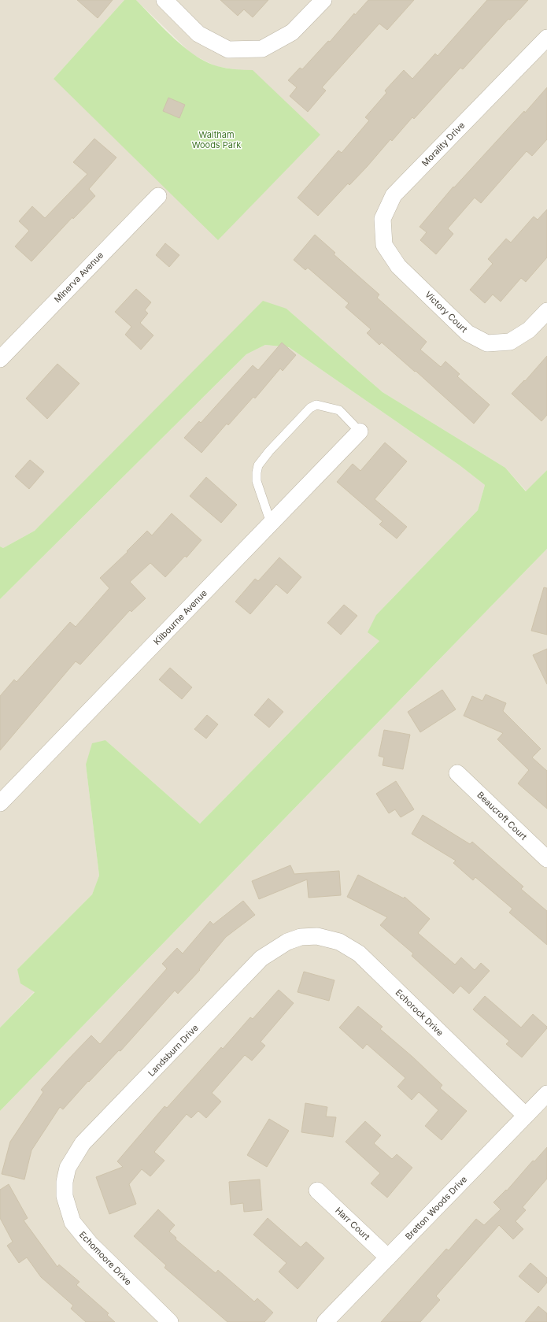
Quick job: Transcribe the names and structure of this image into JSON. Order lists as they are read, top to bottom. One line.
{"streets":{"street":["Morality Drive","Minerva Avenue","Victory Court","Kilbourne Avenue","Beaucroft Court","Echorock Drive","Landsburn Drive","Bretton Woods Drive","Harr Court","Echomoore Drive"]},"crossings":[["Morality Drive","Victory Court"],["Echorock Drive","Landsburn Drive"],["Echorock Drive","Bretton Woods Drive"],["Landsburn Drive","Echomoore Drive"],["Bretton Woods Drive","Harr Court"]],"parks":["Waltham Woods Park"]}
